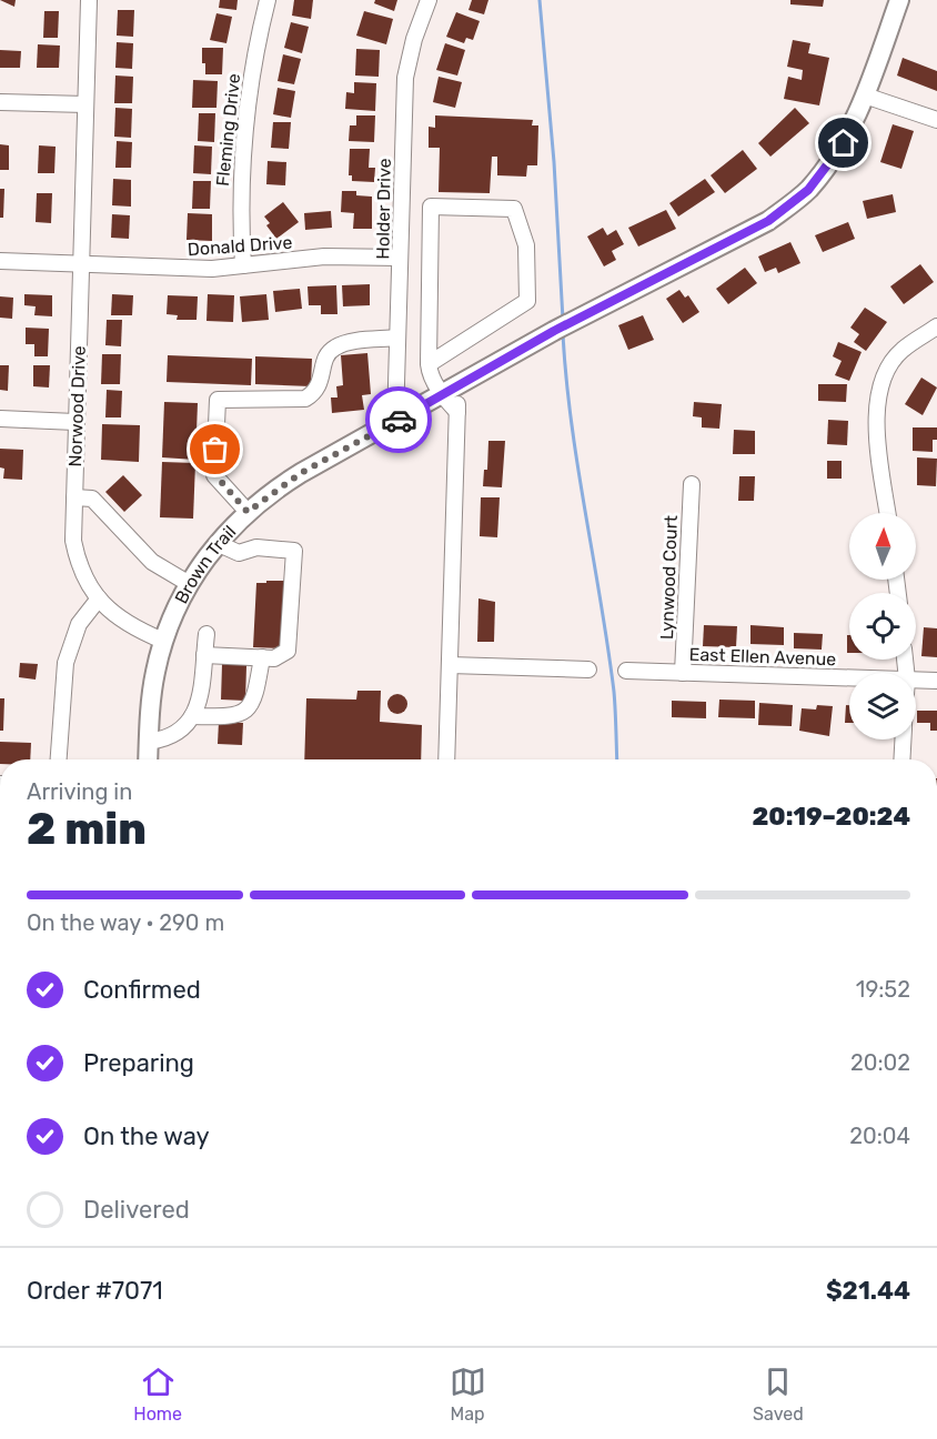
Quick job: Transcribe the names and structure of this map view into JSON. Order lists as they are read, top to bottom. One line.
{"streets":{"main road":["Brown Trail"],"street":["Fleming Drive","Holder Drive","Donald Drive","Norwood Drive","Lynwood Court","East Ellen Avenue"]},"crossings":[["Fleming Drive","Donald Drive"],["Holder Drive","Donald Drive"],["Holder Drive","Brown Trail"],["Donald Drive","Norwood Drive"],["Norwood Drive","Brown Trail"],["Lynwood Court","East Ellen Avenue"]],"north":"top","page":{"heading":["2 min","Arriving in","20:19–20:24"],"panel":["Order #7071","$21.44"],"bar":"On the way · 290 m","list":[["Confirmed","19:52"],["Preparing","20:02"],["On the way","20:04"],"Delivered"],"tabs":["Home","Map","Saved"]}}
